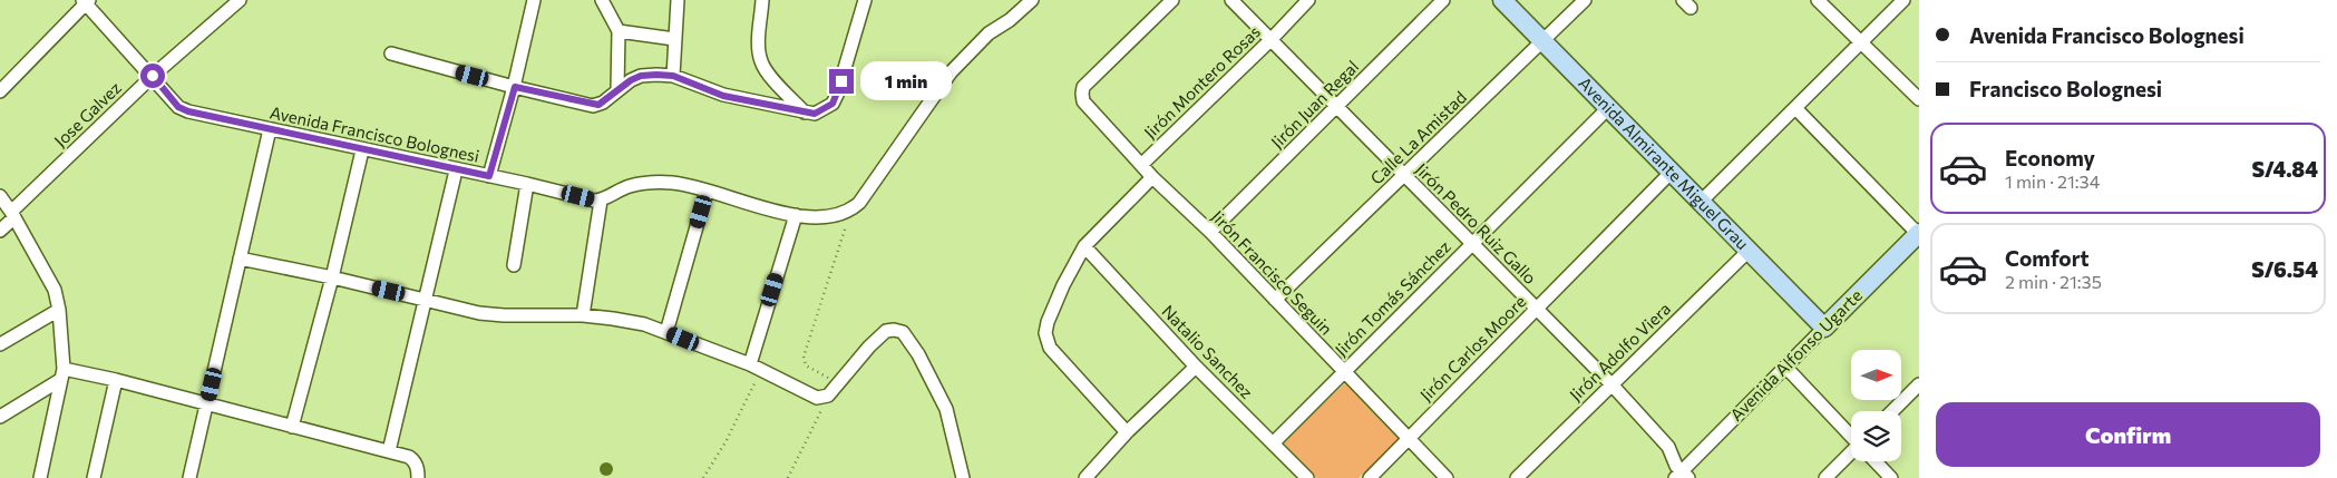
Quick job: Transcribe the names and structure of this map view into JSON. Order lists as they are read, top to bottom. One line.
{"streets":{"street":["Jirón Montero Rosas","Jirón Juan Regal","Jose Galvez","Avenida Francisco Bolognesi","Calle La Amistad","Avenida Almirante Miguel Grau","Jirón Pedro Ruiz Gallo","Jirón Francisco Seguin","Jirón Tomás Sánchez","Jirón Carlos Moore","Natalio Sanchez","Jirón Adolfo Viera","Avenida Alfonso Ugarte"]},"crossings":[["Jirón Montero Rosas","Jirón Pedro Ruiz Gallo"],["Jirón Montero Rosas","Jirón Francisco Seguin"],["Jirón Juan Regal","Jirón Pedro Ruiz Gallo"],["Jirón Juan Regal","Jirón Francisco Seguin"],["Jose Galvez","Avenida Francisco Bolognesi"],["Calle La Amistad","Avenida Almirante Miguel Grau"],["Calle La Amistad","Jirón Pedro Ruiz Gallo"],["Calle La Amistad","Jirón Francisco Seguin"],["Avenida Almirante Miguel Grau","Jirón Tomás Sánchez"],["Avenida Almirante Miguel Grau","Jirón Carlos Moore"],["Avenida Almirante Miguel Grau","Jirón Adolfo Viera"],["Avenida Almirante Miguel Grau","Avenida Alfonso Ugarte"],["Jirón Pedro Ruiz Gallo","Jirón Tomás Sánchez"],["Jirón Pedro Ruiz Gallo","Jirón Carlos Moore"],["Jirón Pedro Ruiz Gallo","Jirón Adolfo Viera"],["Jirón Pedro Ruiz Gallo","Avenida Alfonso Ugarte"],["Jirón Francisco Seguin","Jirón Tomás Sánchez"],["Jirón Francisco Seguin","Jirón Carlos Moore"],["Jirón Tomás Sánchez","Natalio Sanchez"]],"north":"right","page":{"banner":["Avenida Francisco Bolognesi","Francisco Bolognesi"],"bubble":"1 min","list":[{"name":"Economy","note":"1 min · 21:34","value":"S/4.84"},{"name":"Comfort","note":"2 min · 21:35","value":"S/6.54"}],"buttons":"Confirm"}}
